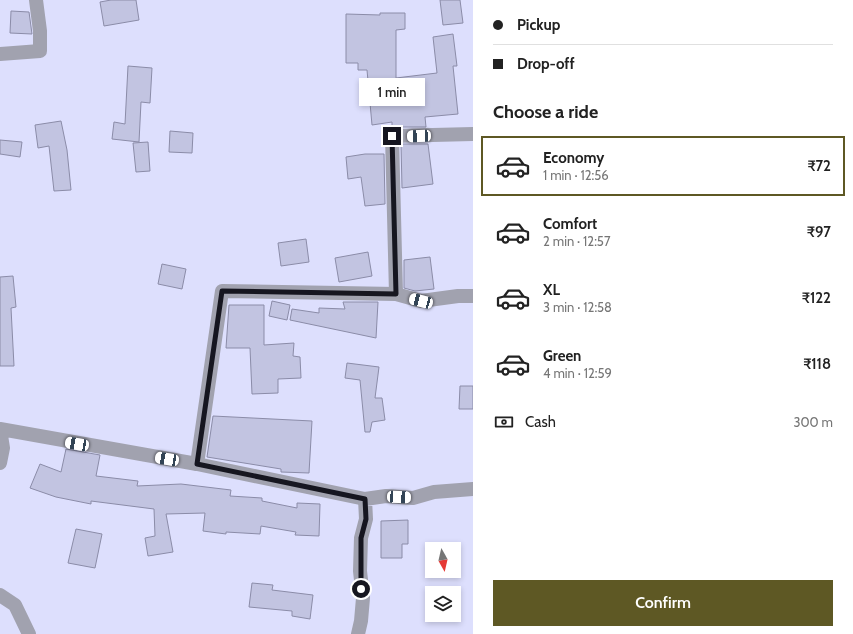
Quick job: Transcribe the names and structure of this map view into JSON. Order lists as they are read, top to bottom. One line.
{"north":"bottom","page":{"banner":["Pickup","Drop-off"],"bubble":"1 min","heading":"Choose a ride","list":[{"name":"Economy","note":"1 min · 12:56","value":"₹72"},{"name":"Comfort","note":"2 min · 12:57","value":"₹97"},{"name":"XL","note":"3 min · 12:58","value":"₹122"},{"name":"Green","note":"4 min · 12:59","value":"₹118"}],"pay":["Cash","300 m"],"buttons":"Confirm"}}
